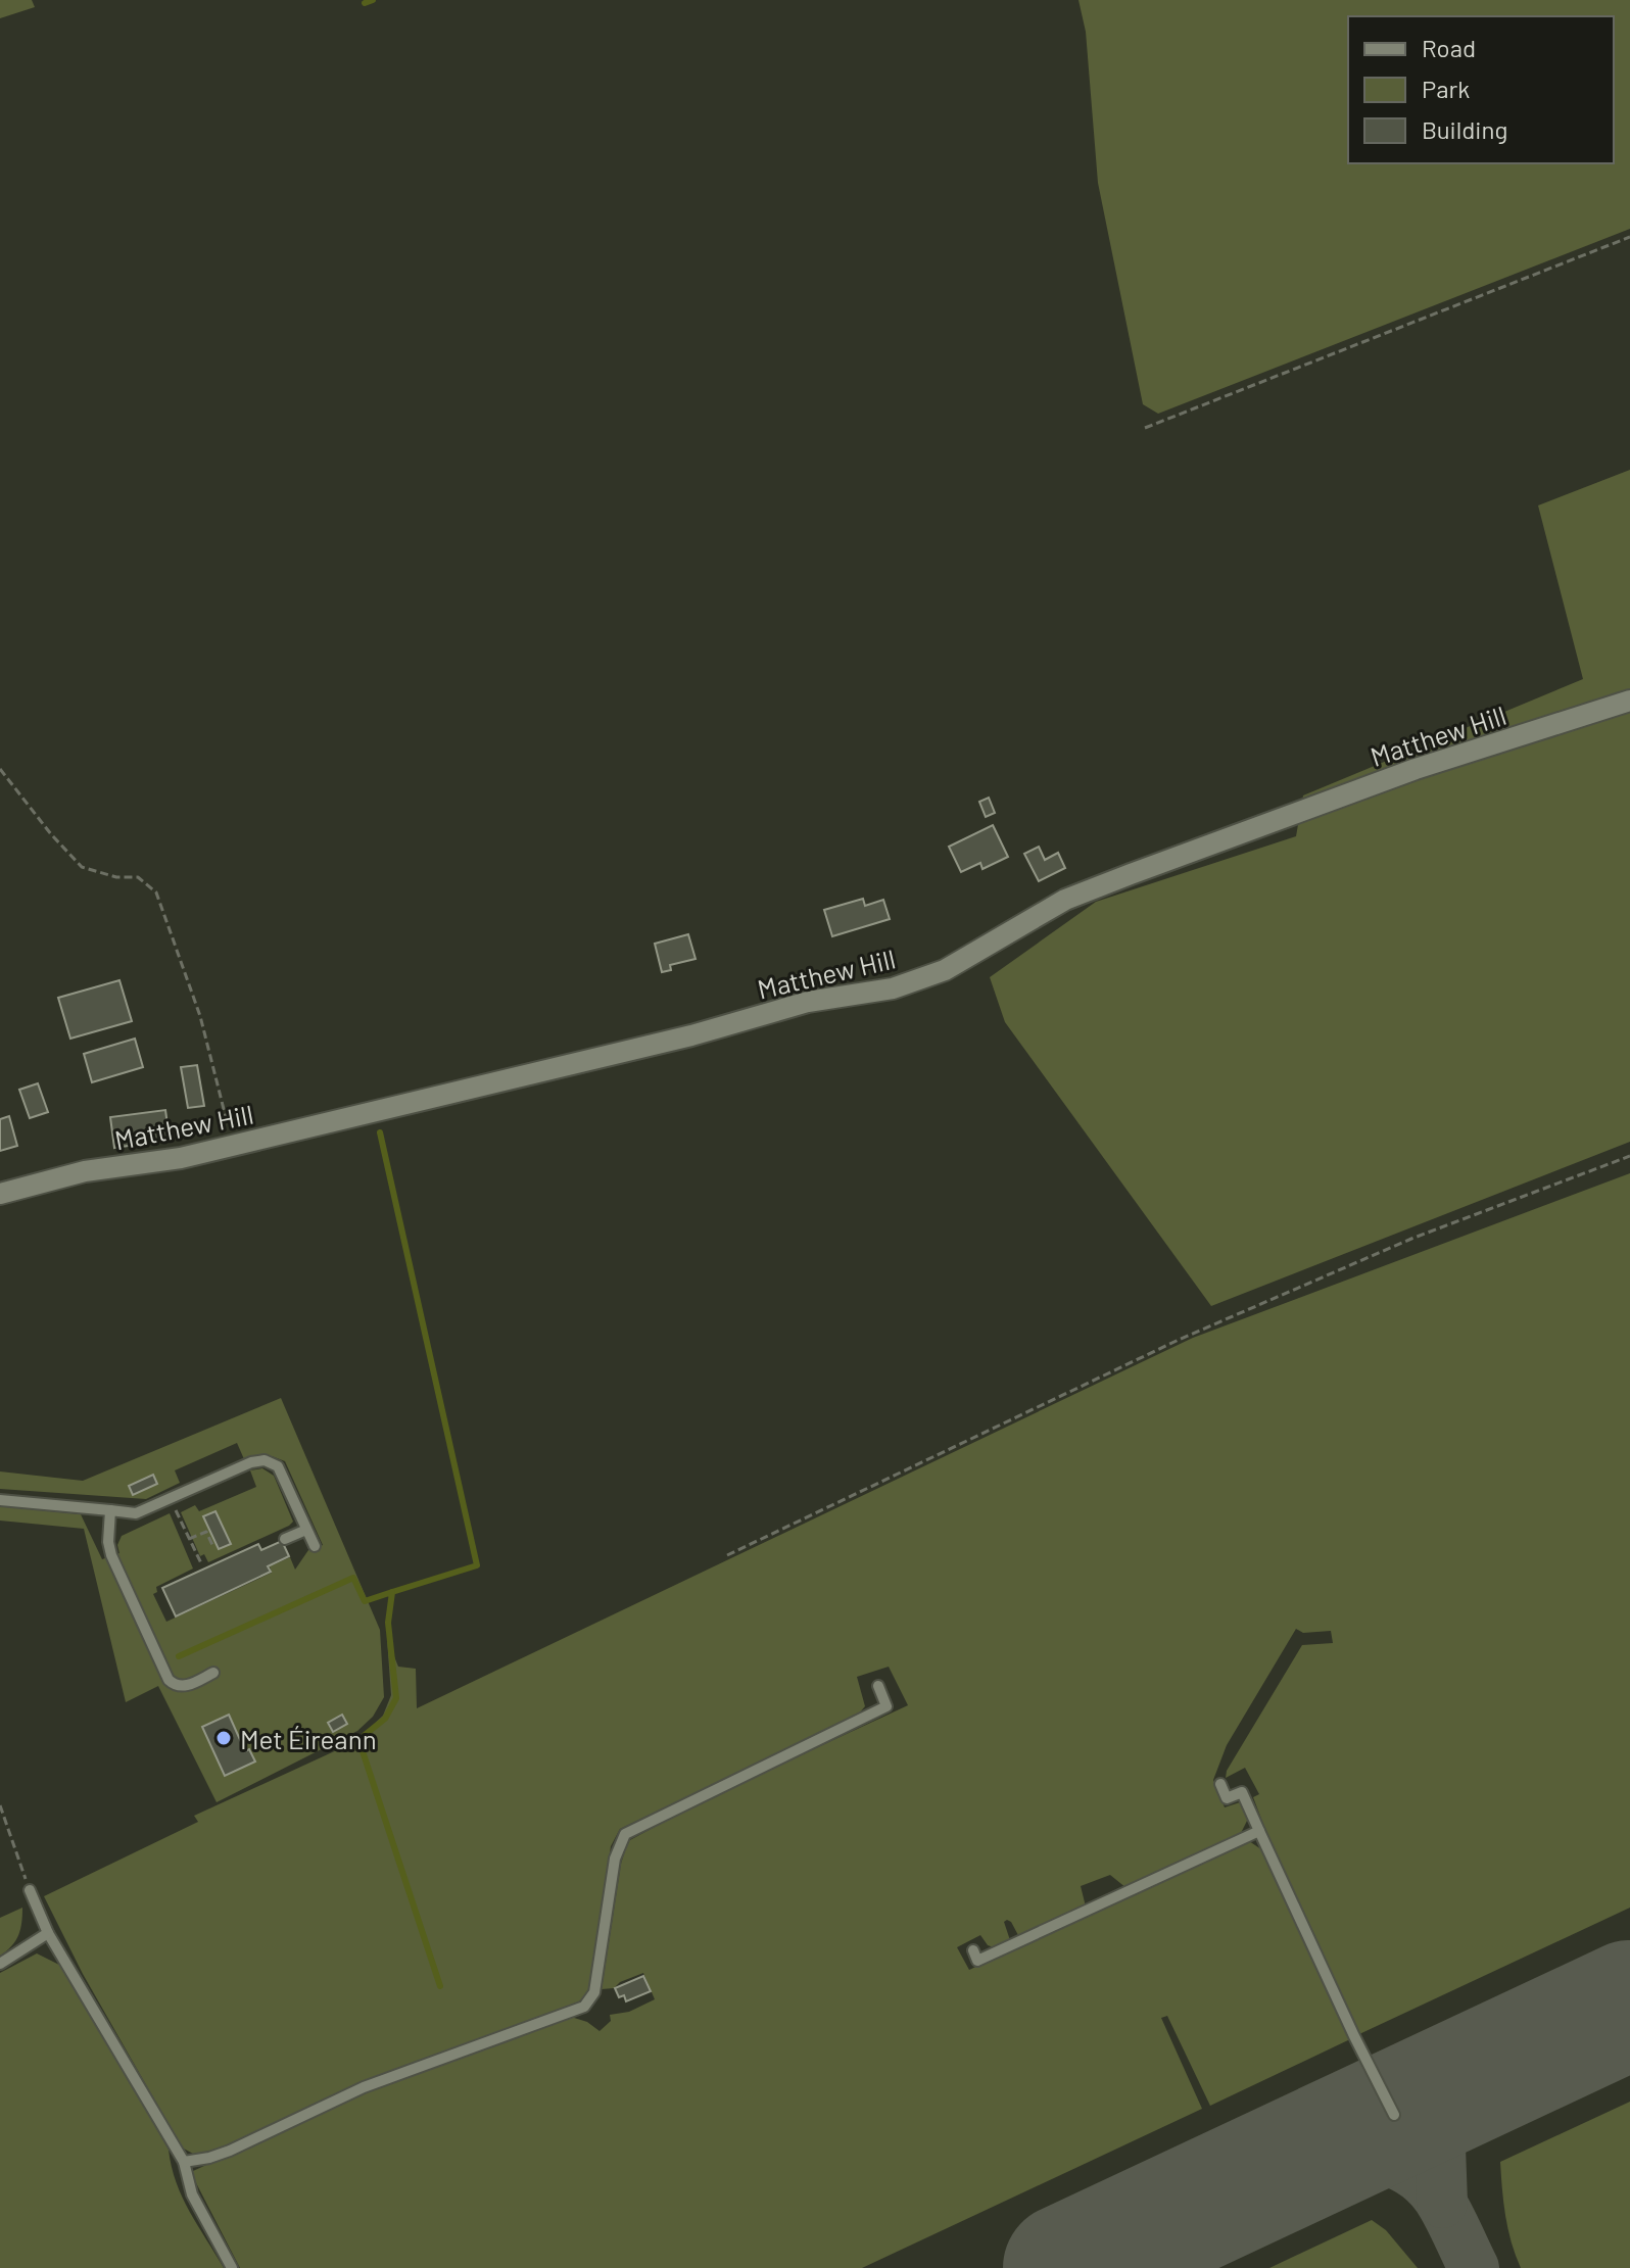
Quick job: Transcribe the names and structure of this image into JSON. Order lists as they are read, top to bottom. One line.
{"streets":{"street":["Matthew Hill"]},"places":["Met Éireann"],"legend":["Road","Park","Building"]}
